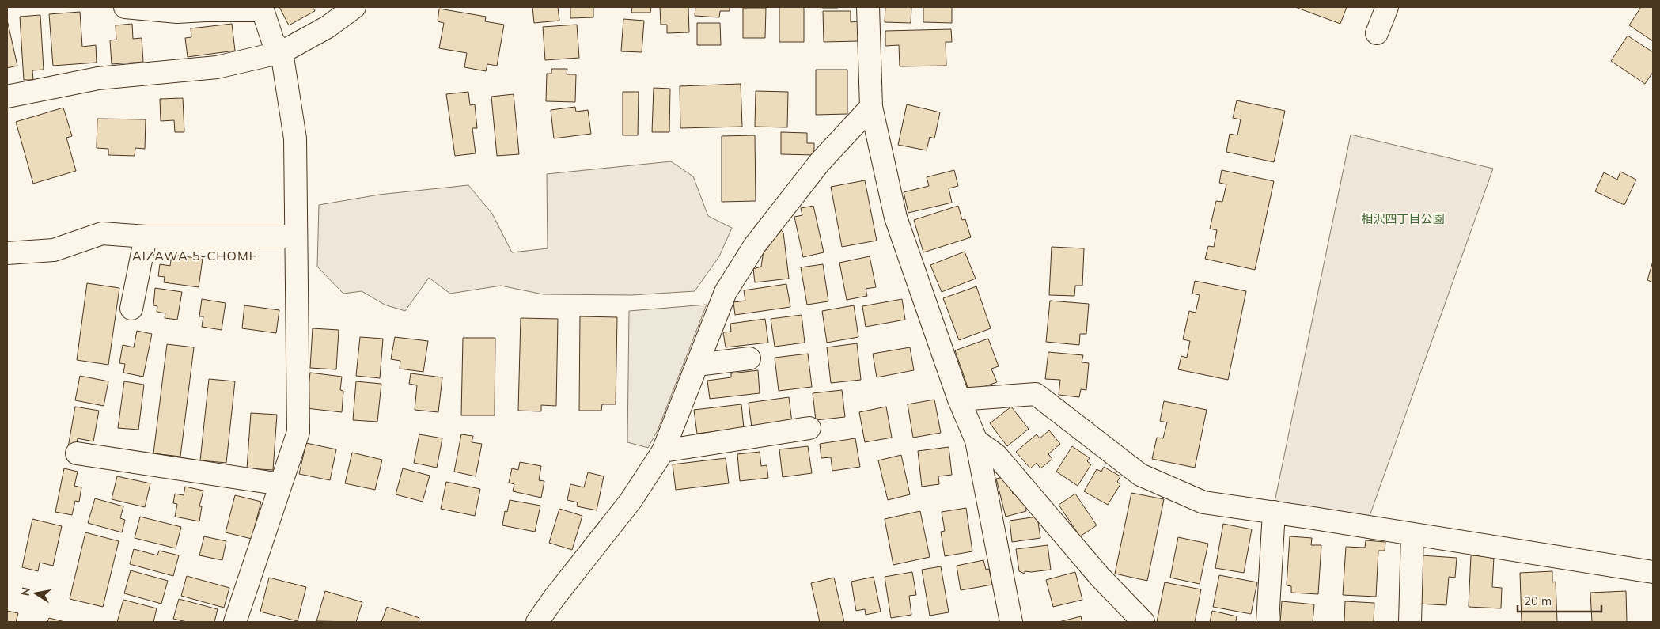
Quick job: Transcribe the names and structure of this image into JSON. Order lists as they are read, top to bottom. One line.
{"districts":["AIZAWA 5-CHOME"],"parks":["相沢四丁目公園"],"scale_bar":"20 m","north":"left"}
